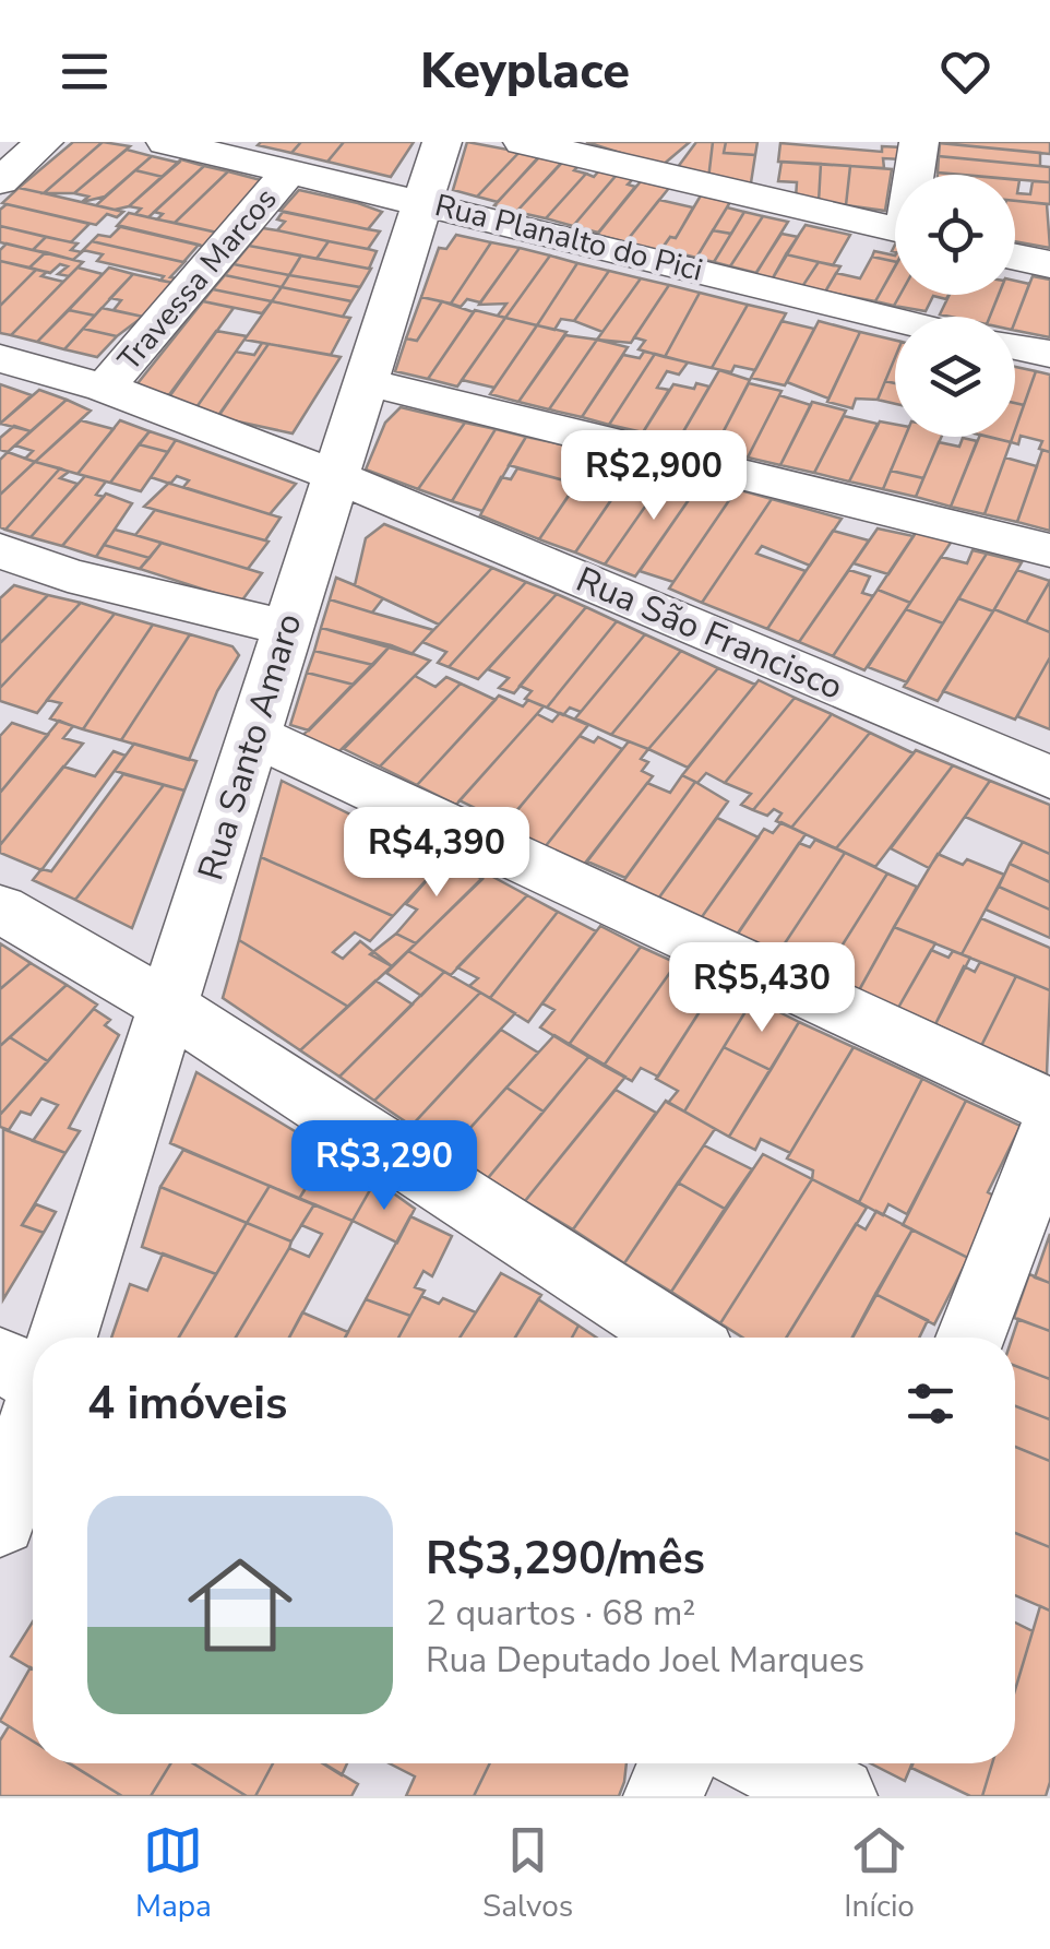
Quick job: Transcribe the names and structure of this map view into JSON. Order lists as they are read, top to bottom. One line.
{"streets":{"street":["Rua Planalto do Pici","Travessa Marcos","Rua São Francisco","Rua Santo Amaro"]},"crossings":[["Rua Planalto do Pici","Travessa Marcos"],["Rua Planalto do Pici","Rua Santo Amaro"],["Travessa Marcos","Rua São Francisco"],["Rua São Francisco","Rua Santo Amaro"]],"page":{"header":"Keyplace","price":["R$2,900","R$4,390","R$5,430","R$3,290"],"heading":"4 imóveis","list":[{"name":"R$3,290/mês","note":"2 quartos · 68 m² · Rua Deputado Joel Marques"}],"tabs":["Mapa","Salvos","Início"]}}
